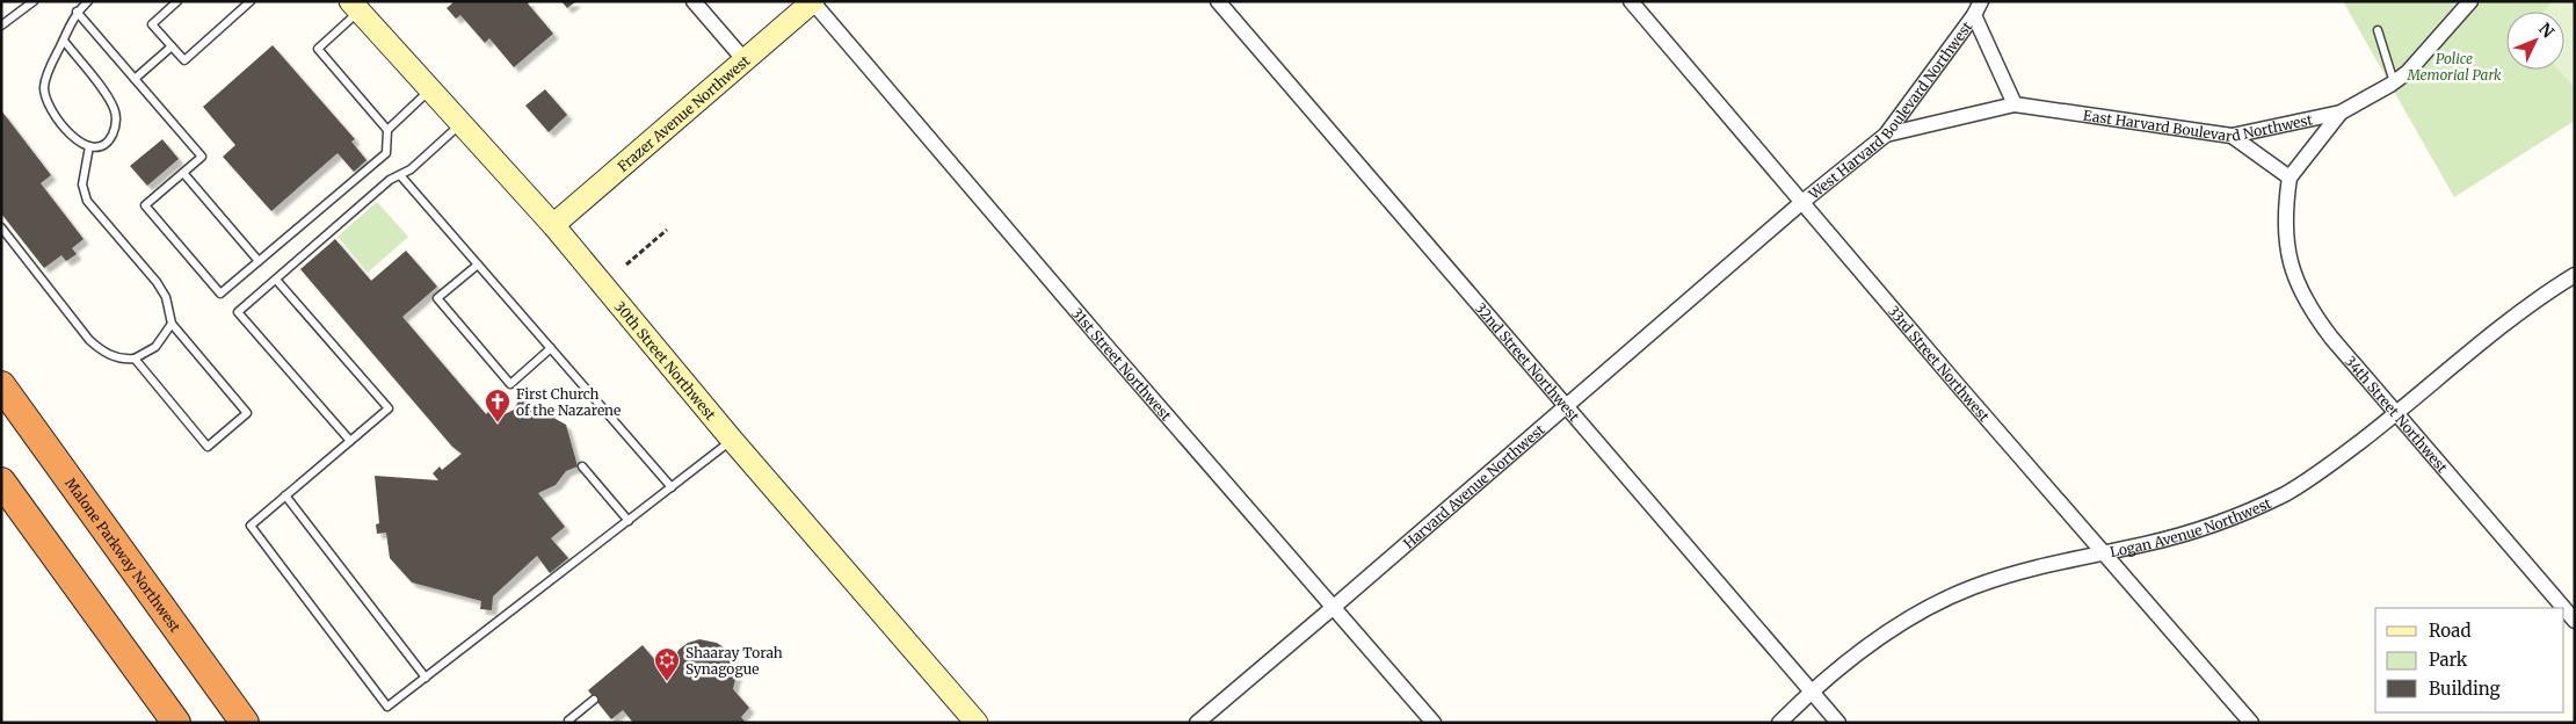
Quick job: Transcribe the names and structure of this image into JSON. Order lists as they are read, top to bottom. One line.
{"streets":{"highway":["Malone Parkway Northwest"],"main road":["Frazer Avenue Northwest","30th Street Northwest"],"street":["West Harvard Boulevard Northwest","East Harvard Boulevard Northwest","32nd Street Northwest","31st Street Northwest","33rd Street Northwest","34th Street Northwest","Harvard Avenue Northwest","Logan Avenue Northwest"]},"crossings":[["West Harvard Boulevard Northwest","East Harvard Boulevard Northwest"],["West Harvard Boulevard Northwest","33rd Street Northwest"],["West Harvard Boulevard Northwest","Harvard Avenue Northwest"],["Frazer Avenue Northwest","30th Street Northwest"],["Frazer Avenue Northwest","31st Street Northwest"],["East Harvard Boulevard Northwest","34th Street Northwest"],["32nd Street Northwest","Harvard Avenue Northwest"],["32nd Street Northwest","Logan Avenue Northwest"],["31st Street Northwest","Harvard Avenue Northwest"],["33rd Street Northwest","Harvard Avenue Northwest"],["33rd Street Northwest","Logan Avenue Northwest"],["34th Street Northwest","Logan Avenue Northwest"]],"parks":["Police Memorial Park"],"places":{"church":["First Church of the Nazarene"],"synagogue":["Shaaray Torah Synagogue"]},"legend":["Road","Park","Building"],"north":"top right"}
